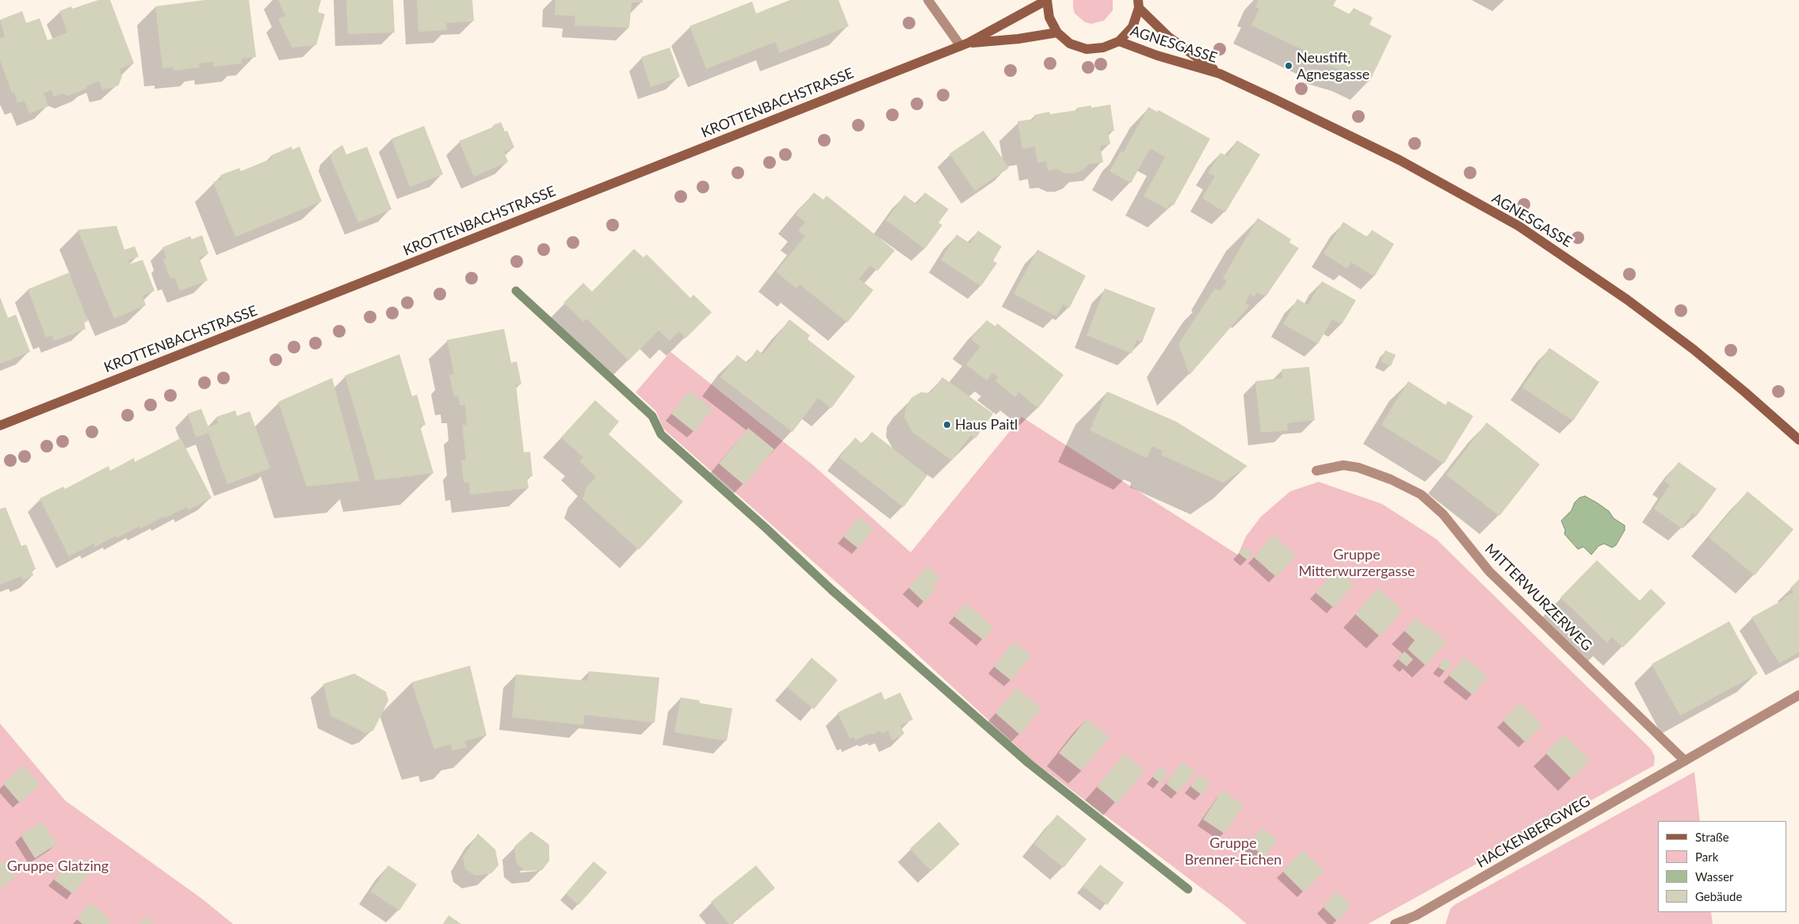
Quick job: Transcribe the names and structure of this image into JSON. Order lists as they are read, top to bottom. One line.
{"streets":{"main road":["AGNESGASSE","KROTTENBACHSTRASSE"],"street":["MITTERWURZERWEG","HACKENBERGWEG"]},"crossings":[["MITTERWURZERWEG","HACKENBERGWEG"]],"parks":["Gruppe Mitterwurzergasse","Gruppe Brenner-Eichen","Gruppe Glatzing"],"places":["Neustift, Agnesgasse","Haus Paitl"],"legend":["Straße","Park","Wasser","Gebäude"]}
